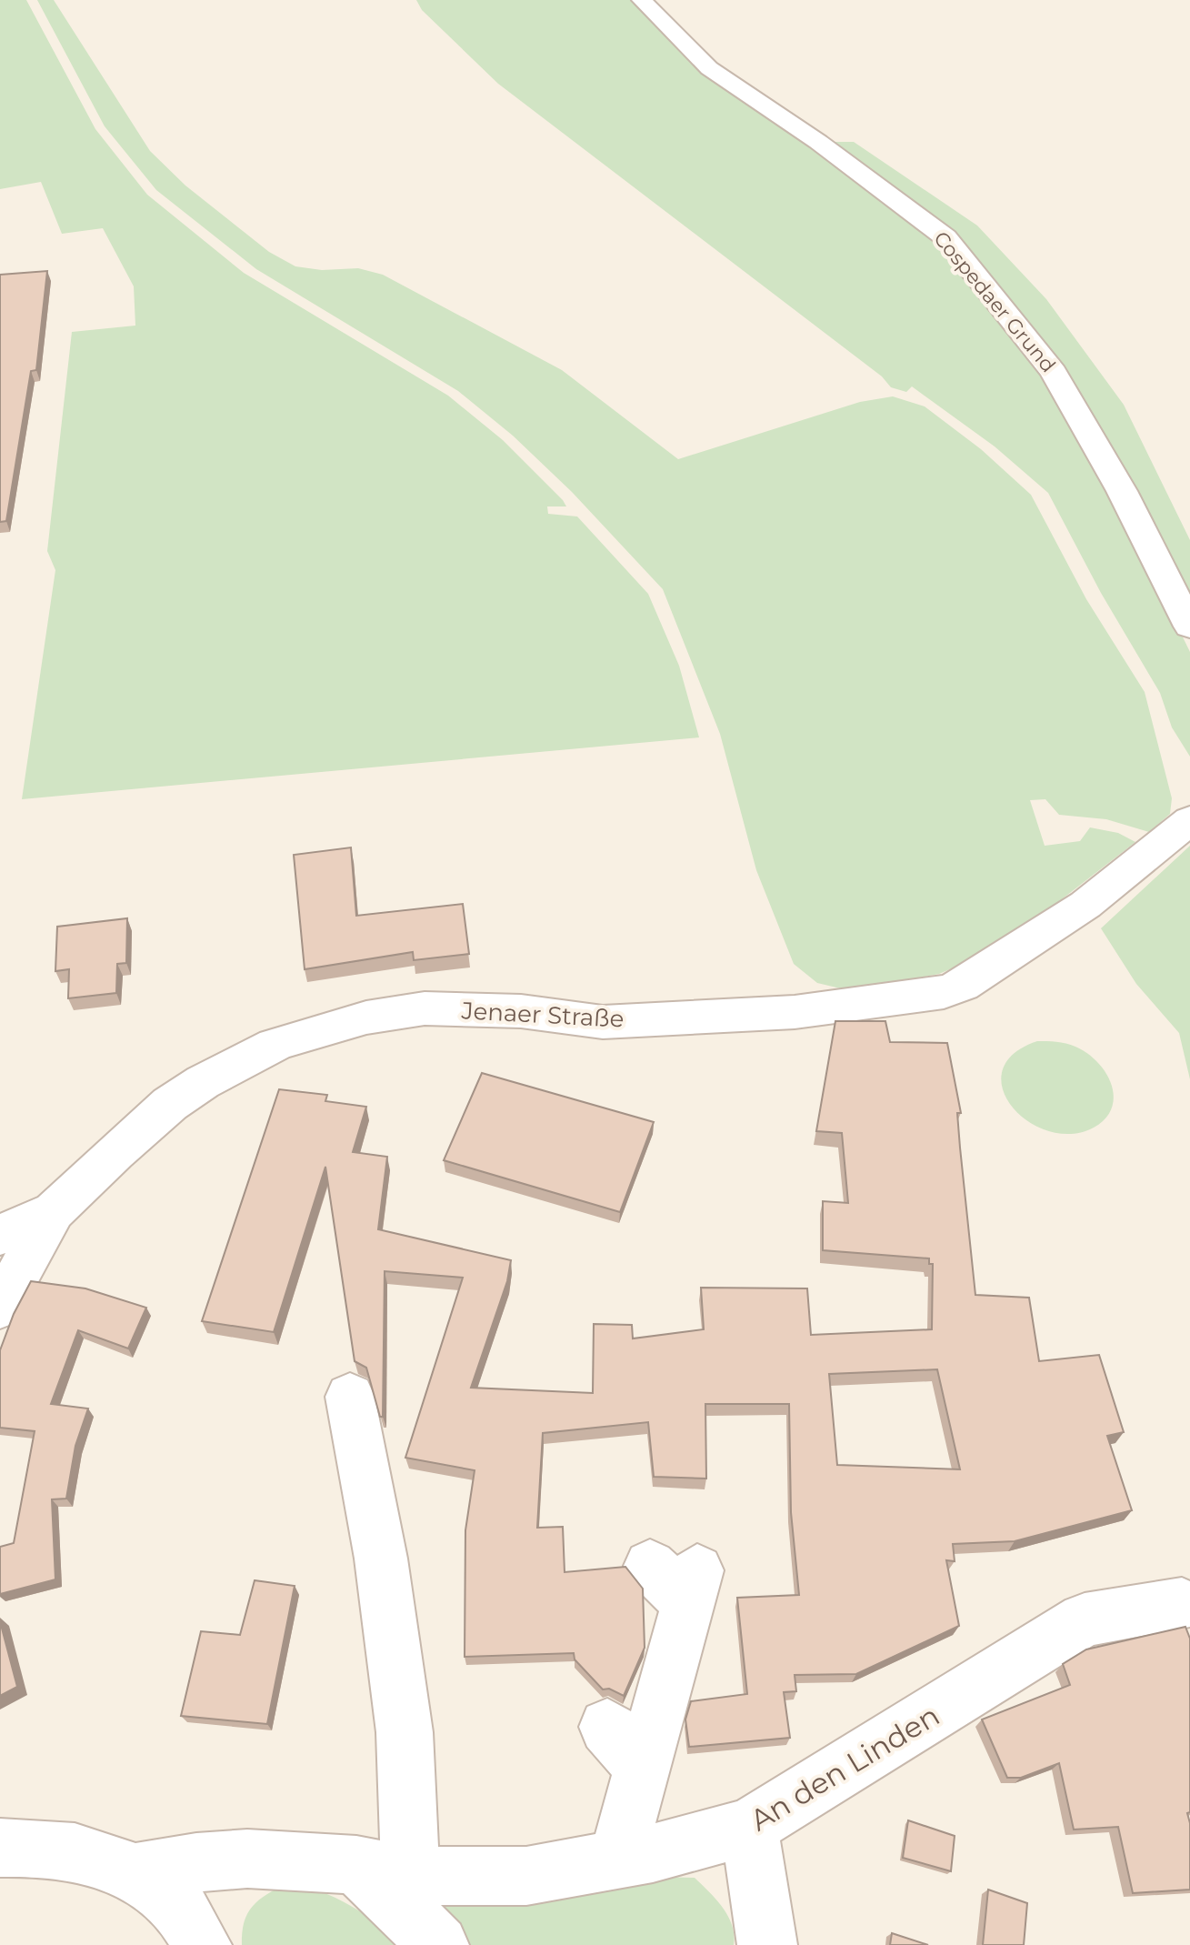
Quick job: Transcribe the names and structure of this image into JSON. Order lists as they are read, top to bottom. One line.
{"streets":{"street":["Cospedaer Grund","Jenaer Straße","An den Linden"]}}
